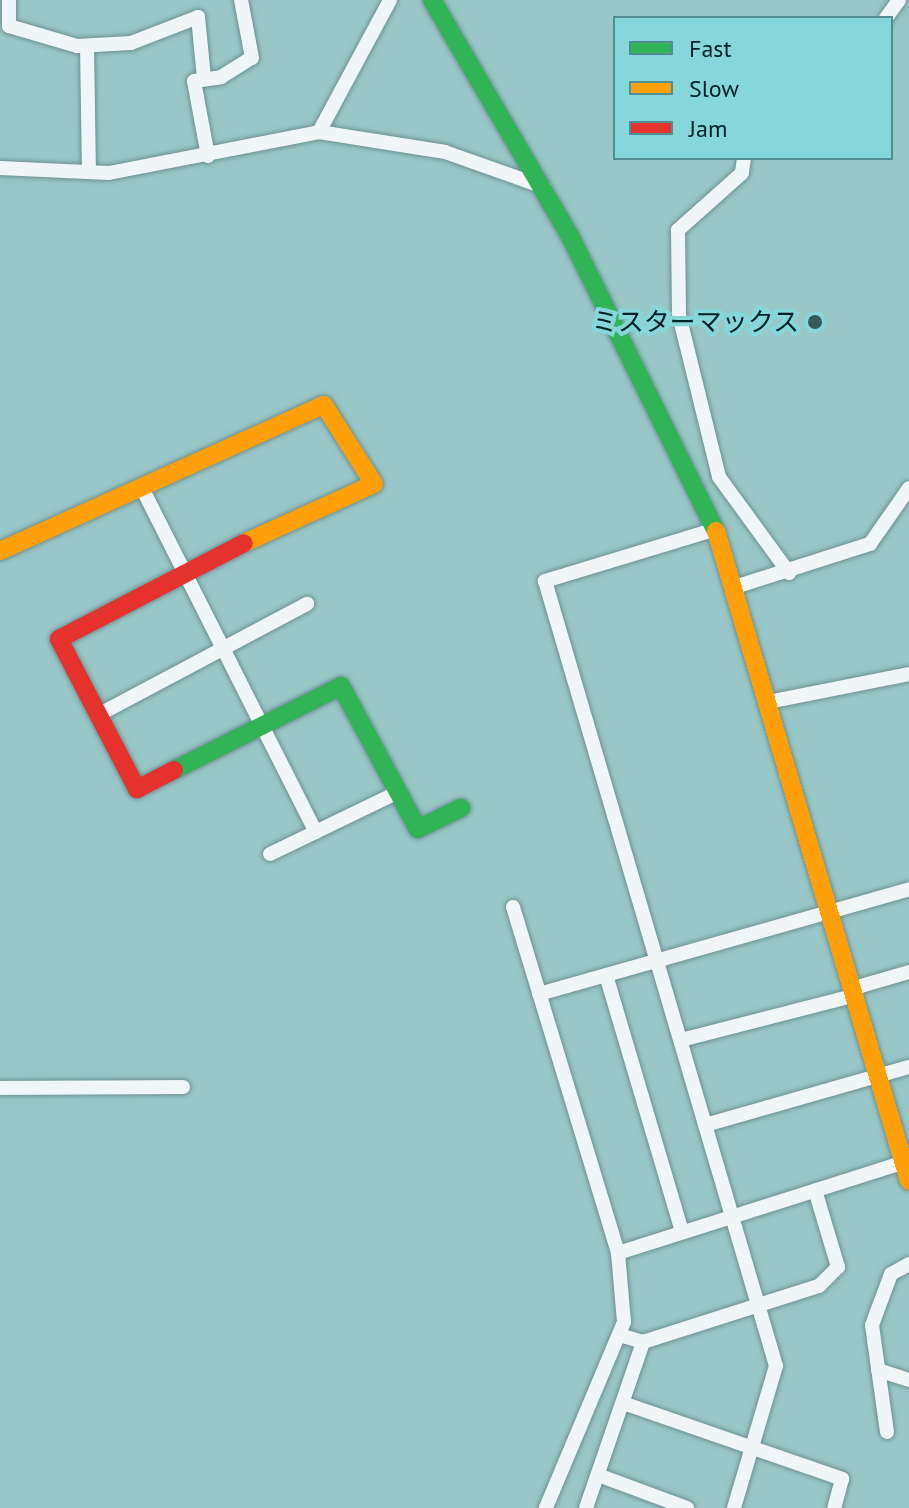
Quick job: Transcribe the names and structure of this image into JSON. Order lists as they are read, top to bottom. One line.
{"places":["ミスターマックス"],"legend":["Fast","Slow","Jam"]}
